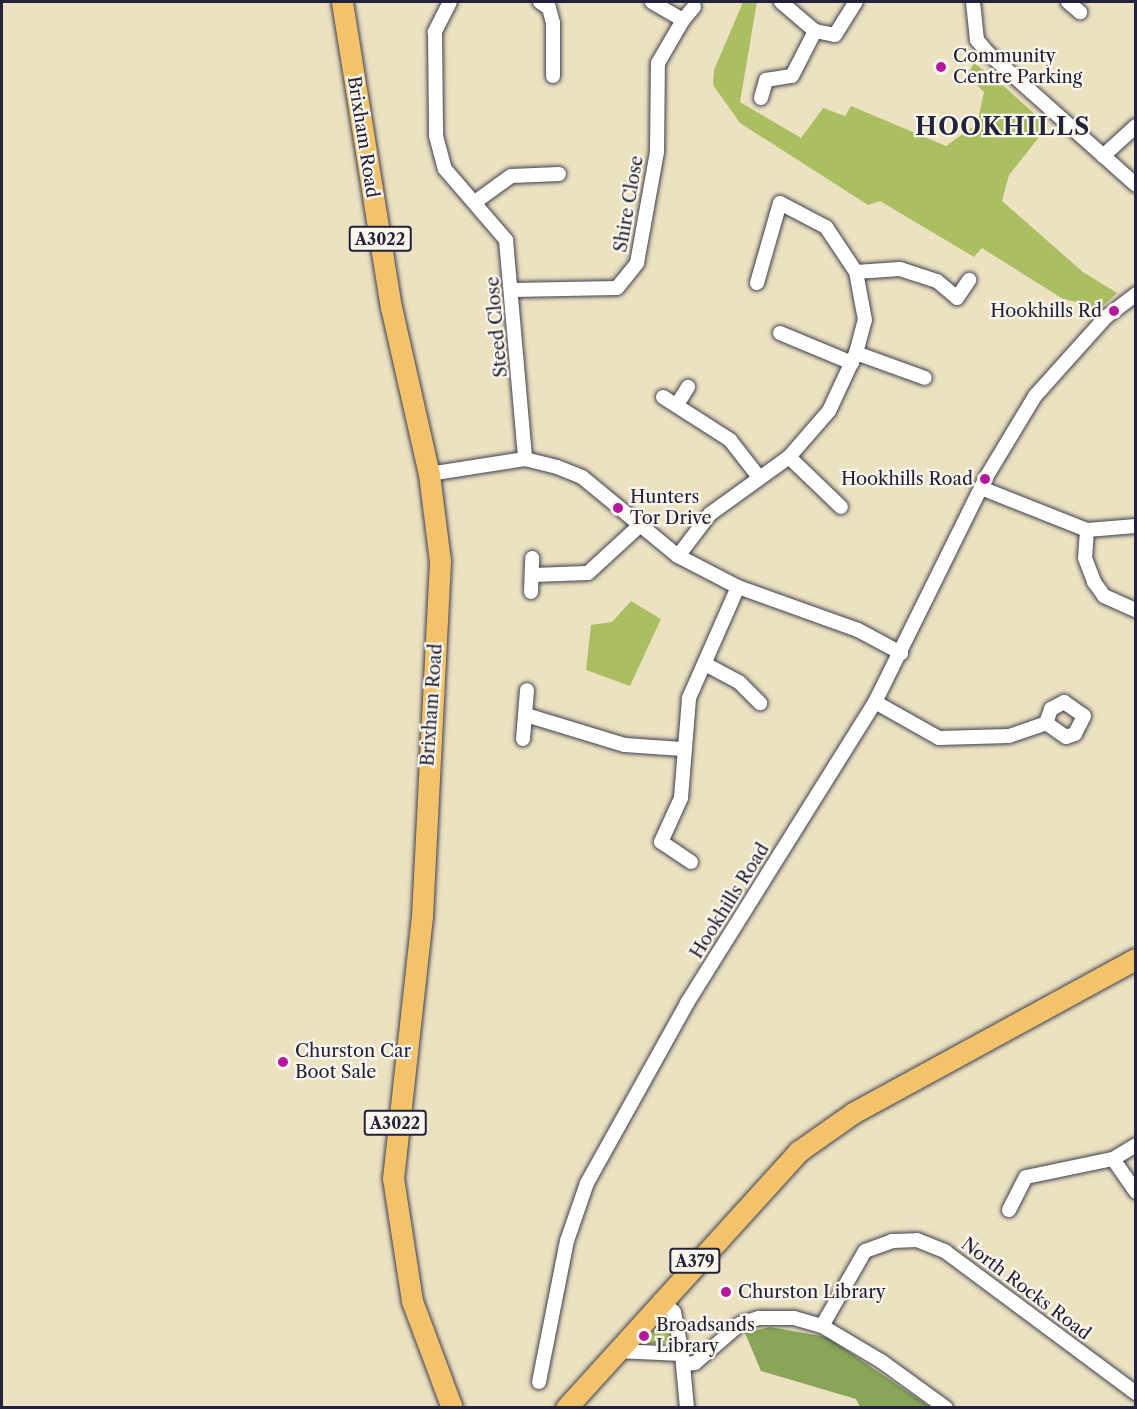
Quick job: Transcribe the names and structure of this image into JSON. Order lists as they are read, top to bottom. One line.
{"streets":{"main road":["Brixham Road","A3022","A379"],"street":["Shire Close","Steed Close","Hookhills Road","North Rocks Road"]},"crossings":[["Shire Close","Steed Close"]],"districts":["HOOKHILLS"],"places":["Community Centre Parking","Hookhills Rd","Hookhills Road","Hunters Tor Drive","Churston Car Boot Sale","Churston Library","Broadsands Library"]}
